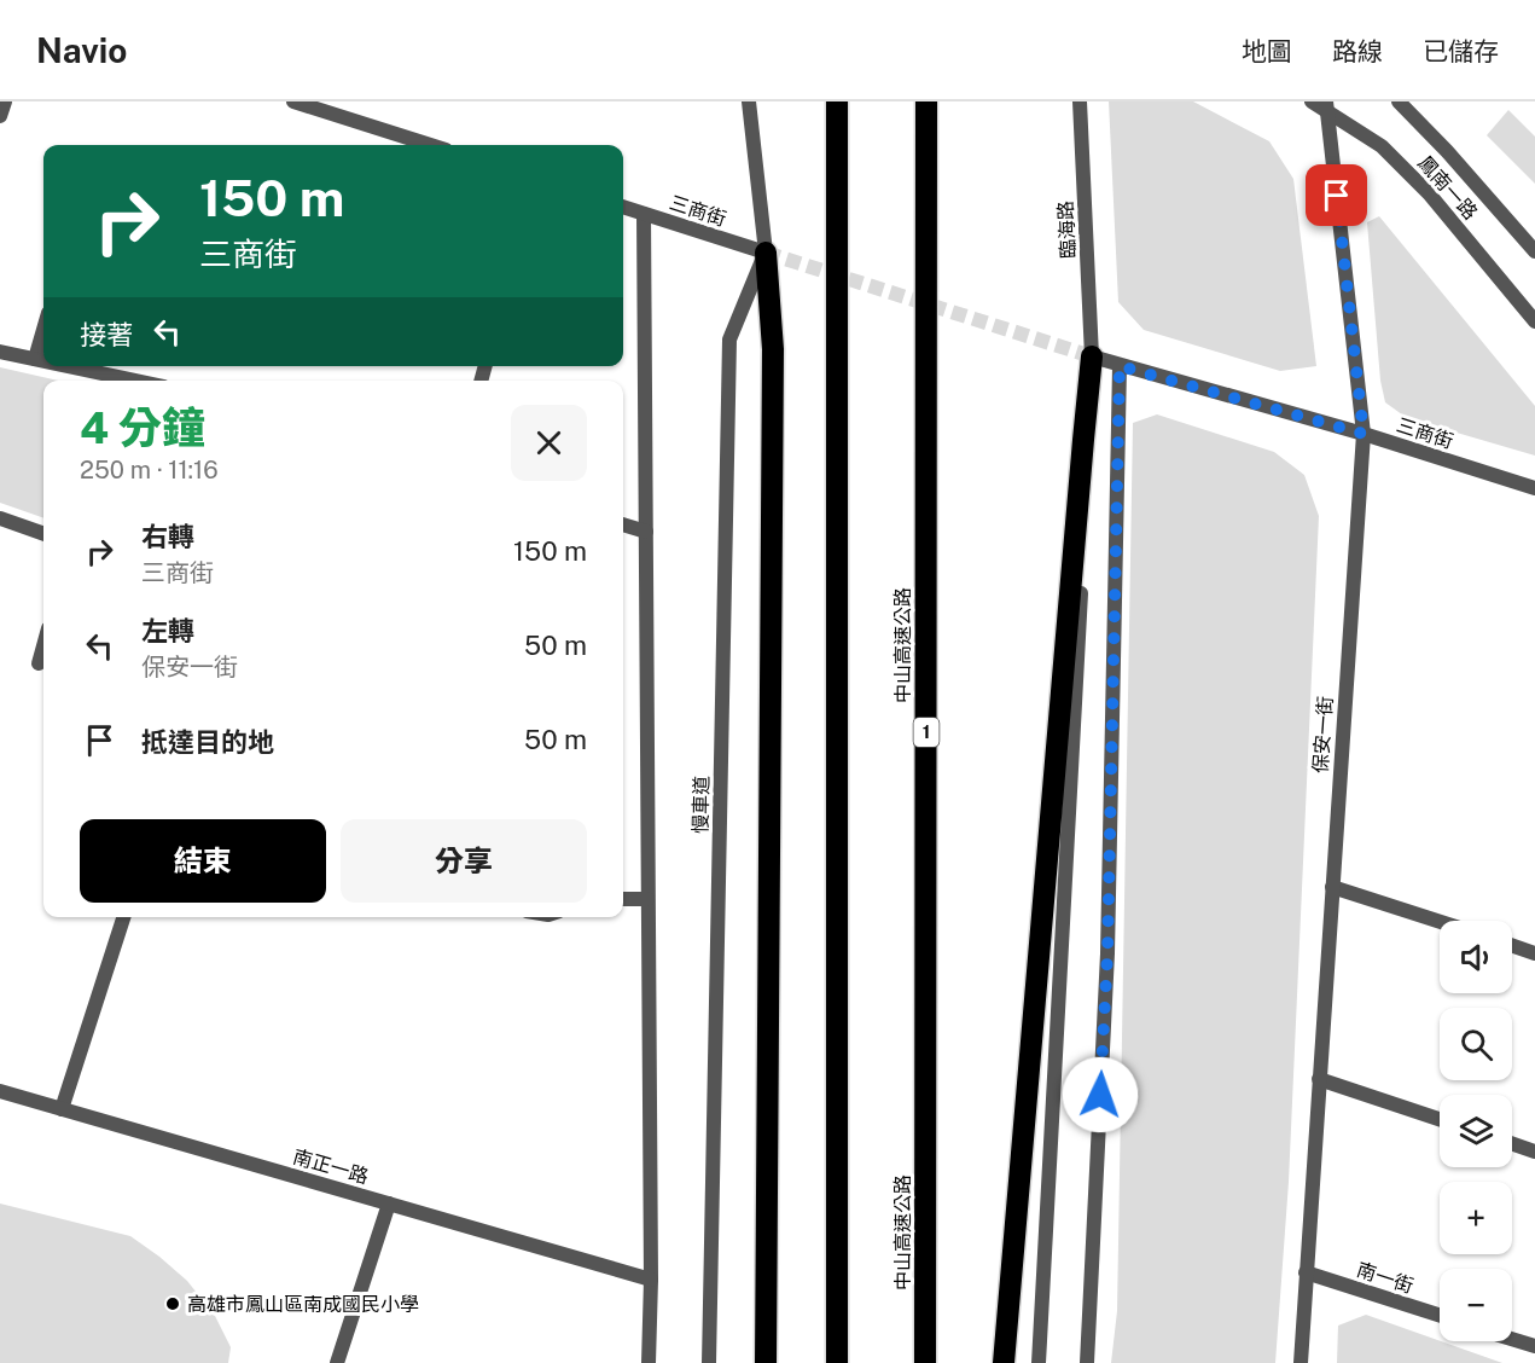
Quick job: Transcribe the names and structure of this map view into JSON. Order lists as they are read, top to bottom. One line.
{"streets":{"highway":["中山高速公路","1"],"street":["鳳南一路","三商街","臨海路","保安一街","慢車道","南正一路","南一街"]},"crossings":[["鳳南一路","保安一街"],["三商街","臨海路"],["三商街","保安一街"],["三商街","慢車道"],["保安一街","南一街"]],"places":["高雄市鳳山區南成國民小學"],"page":{"header":"Navio","nav":["地圖","路線","已儲存"],"turn":["150 m","三商街"],"then":"接著","heading":["4 分鐘","250 m · 11:16"],"list":[{"name":"右轉","note":"三商街","value":"150 m"},{"name":"左轉","note":"保安一街","value":"50 m"},{"name":"抵達目的地","value":"50 m"}],"buttons":["結束","分享"],"map_buttons":["+","−"]}}
